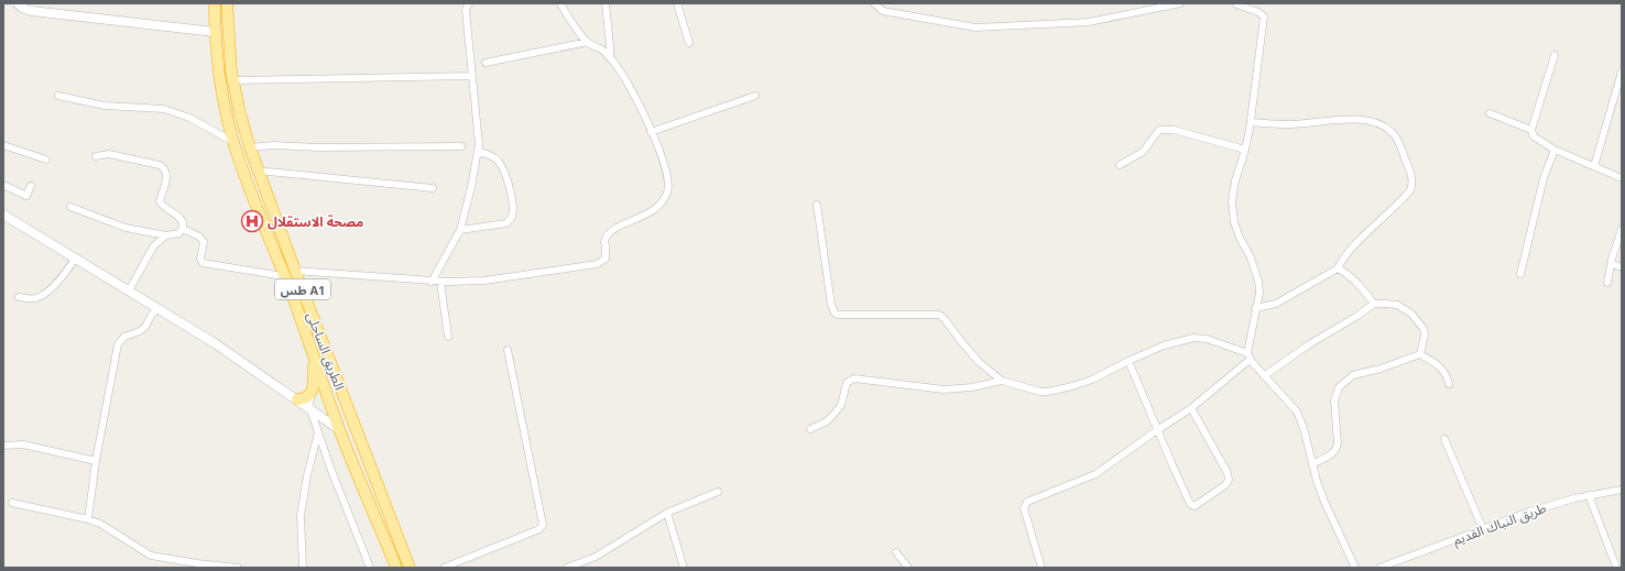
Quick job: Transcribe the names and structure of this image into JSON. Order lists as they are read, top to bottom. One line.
{"streets":{"highway":["طس A1","الطريق الساحلى"],"street":["طريق النباك القديم"]},"places":{"hospital":["مصحة الاستقلال"]}}
